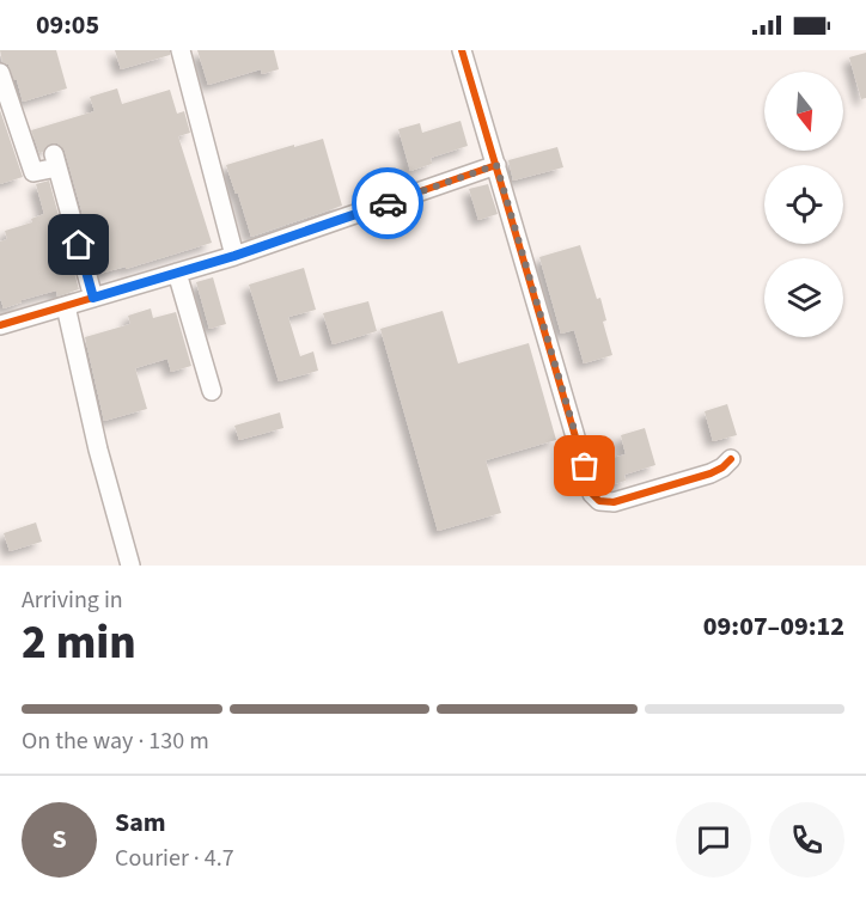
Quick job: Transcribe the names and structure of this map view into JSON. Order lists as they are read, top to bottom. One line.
{"north":"bottom","page":{"status":"09:05","heading":["2 min","Arriving in","09:07–09:12"],"panel":["Sam","Courier · 4.7"],"bar":"On the way · 130 m","round":"S"}}
